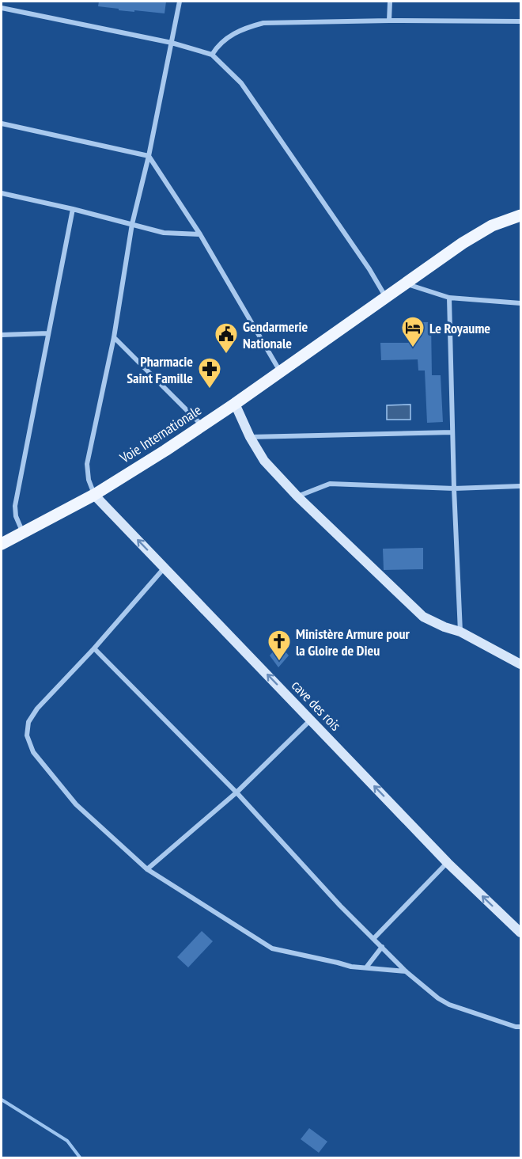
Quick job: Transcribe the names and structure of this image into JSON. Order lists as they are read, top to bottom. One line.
{"streets":{"main road":["Voie Internationale"],"street":["cave des rois"]},"crossings":[["Voie Internationale","cave des rois"]],"one_way":["cave des rois"],"places":{"hotel":["Le Royaume"],"public building":["Gendarmerie Nationale"],"pharmacy":["Pharmacie Saint Famille"],"church":["Ministère Armure pour la Gloire de Dieu"]}}
